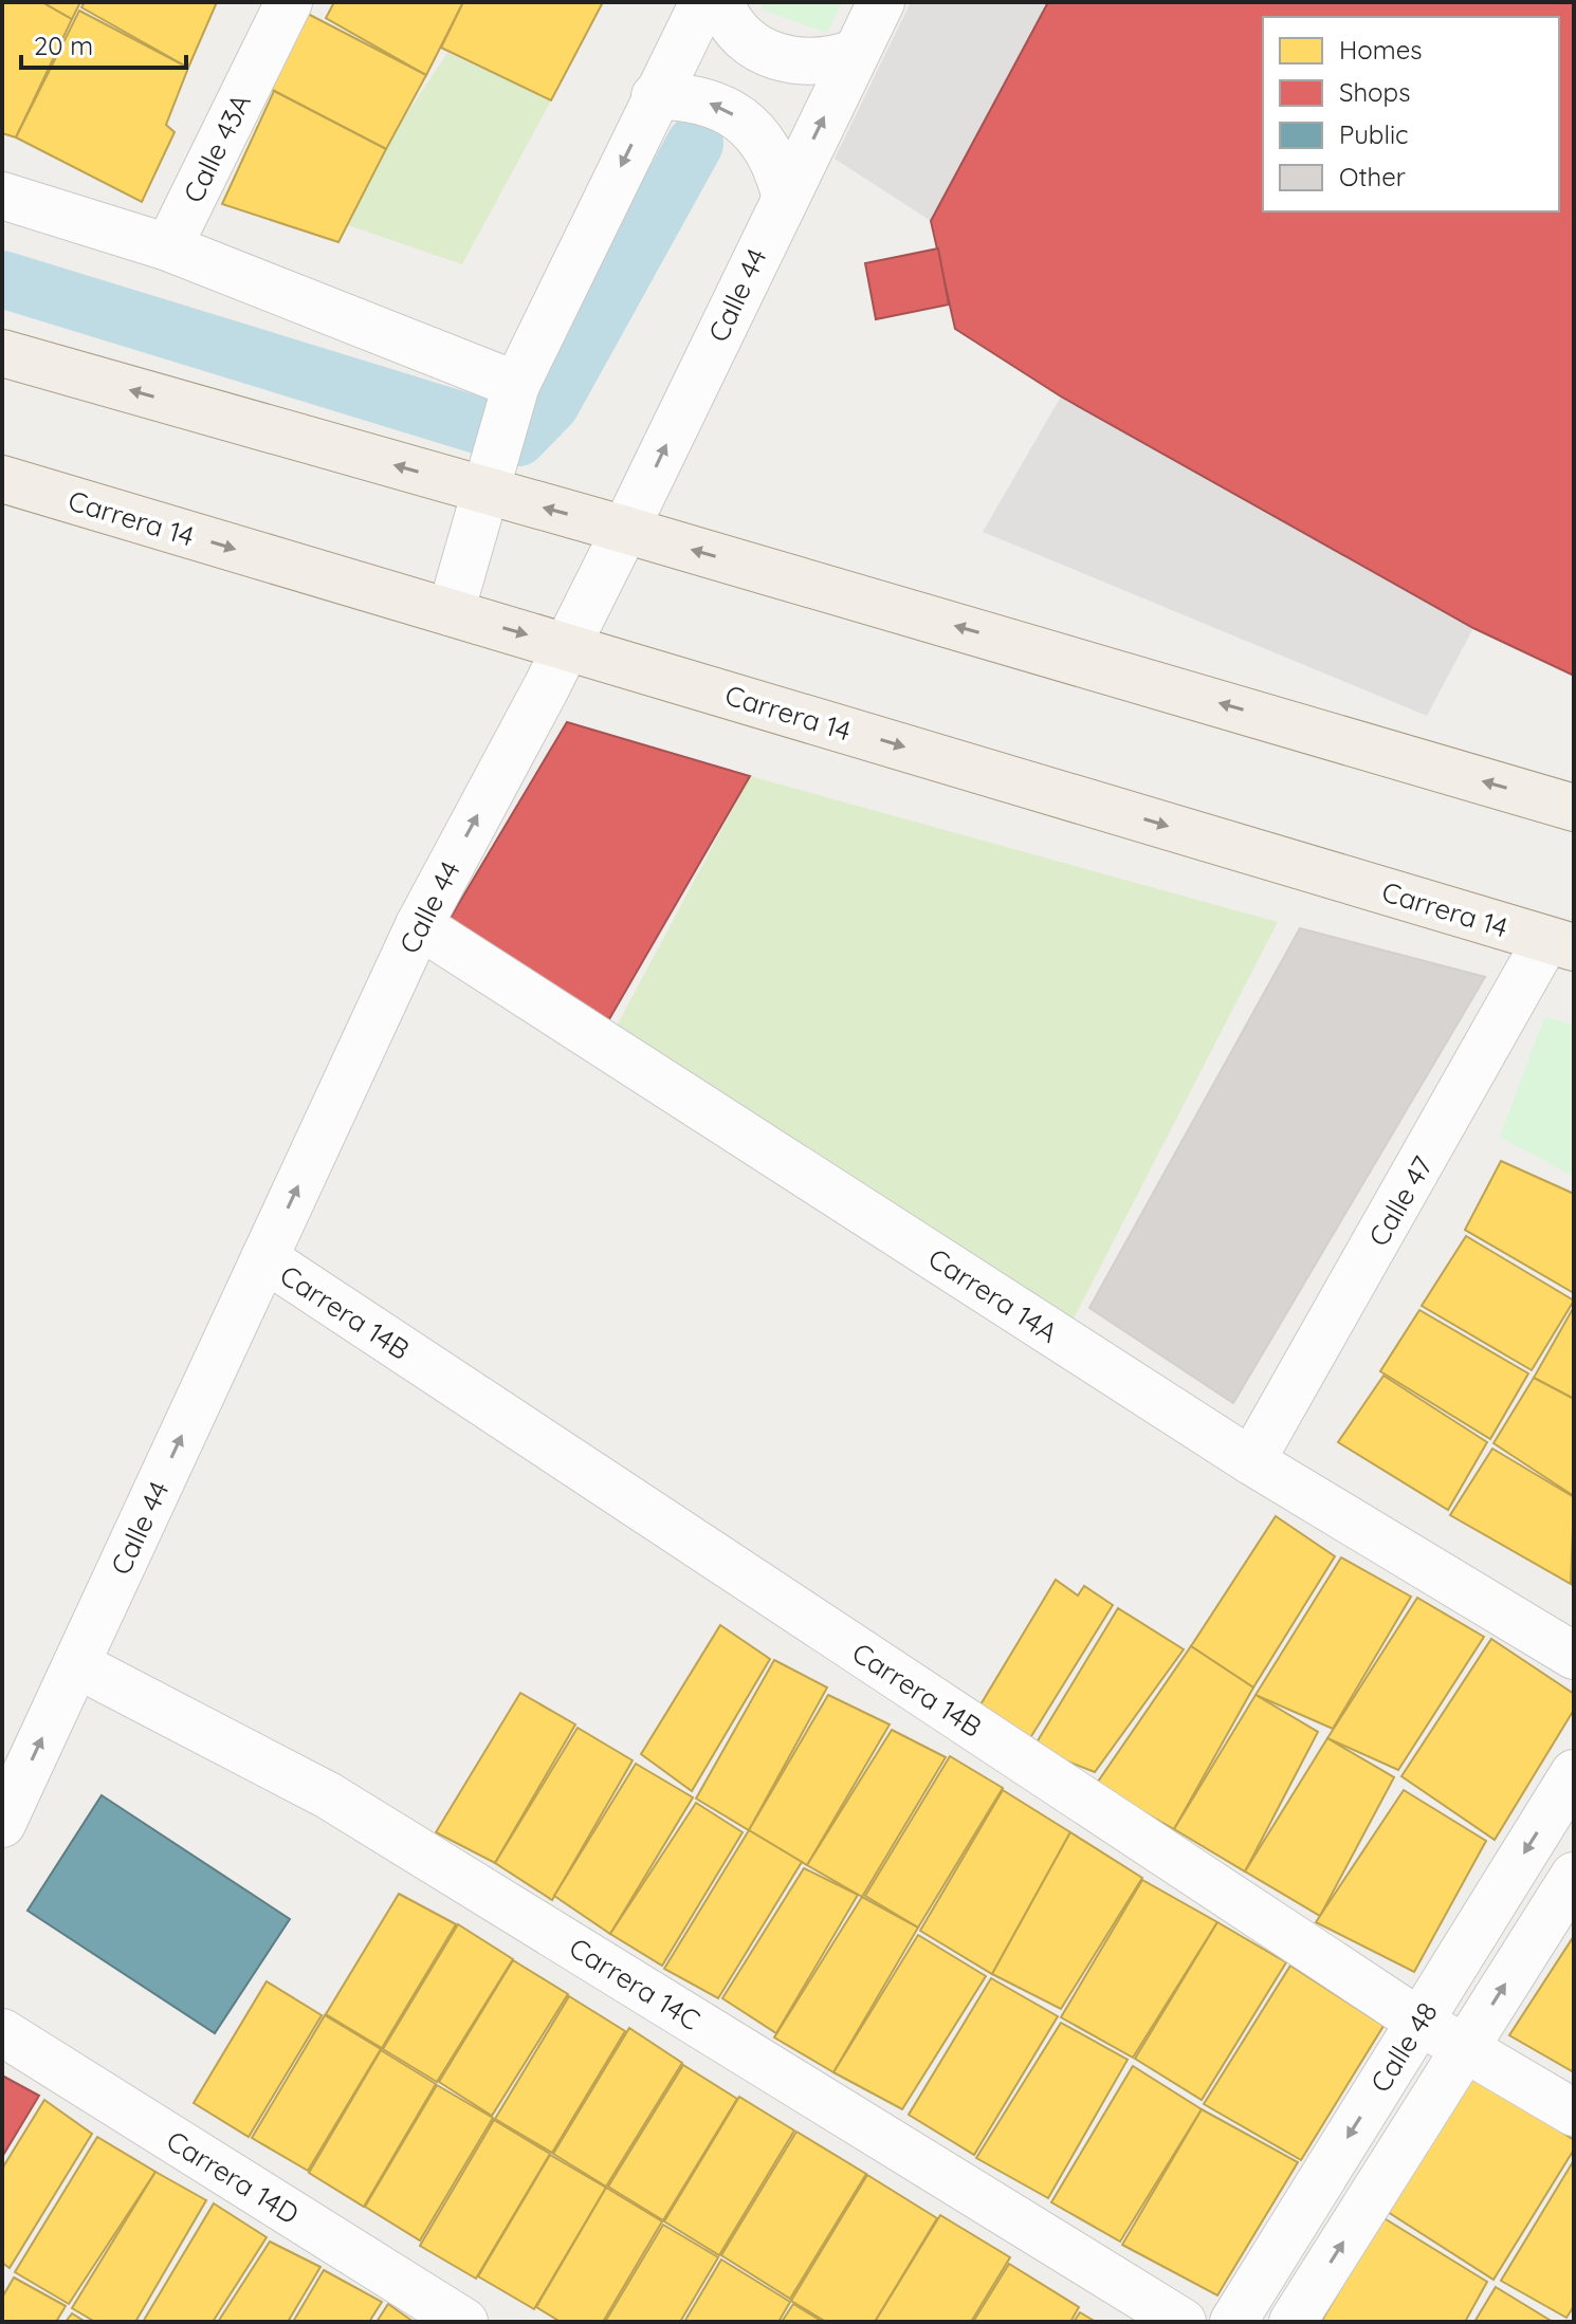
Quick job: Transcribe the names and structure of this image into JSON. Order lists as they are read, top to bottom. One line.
{"streets":{"main road":["Carrera 14"],"street":["Calle 43A","Calle 44","Calle 47","Carrera 14A","Carrera 14B","Carrera 14C","Calle 48","Carrera 14D"]},"crossings":[["Calle 44","Carrera 14"],["Calle 44","Carrera 14A"],["Calle 44","Carrera 14B"],["Calle 44","Carrera 14C"],["Carrera 14","Calle 47"],["Calle 47","Carrera 14A"],["Carrera 14B","Calle 48"]],"one_way":["Calle 44"],"legend":["Homes","Shops","Public","Other"],"scale_bar":"20 m"}
